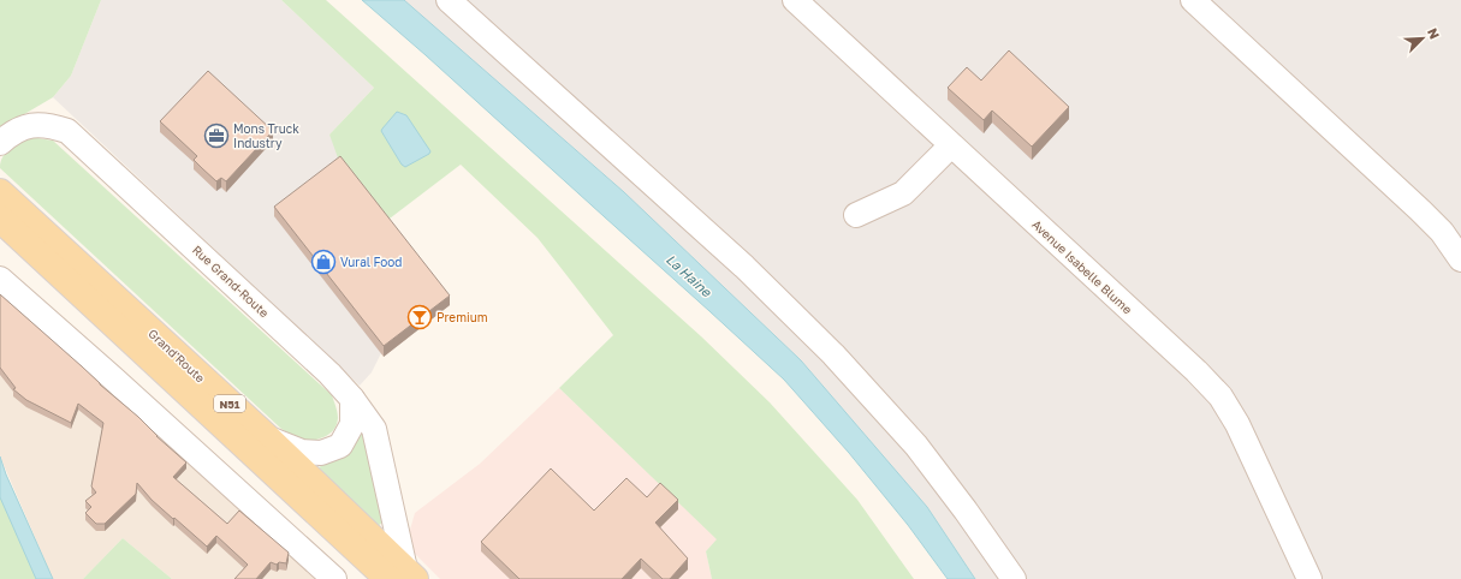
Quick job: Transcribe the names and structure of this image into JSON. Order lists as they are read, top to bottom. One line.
{"streets":{"main road":["Grand'Route","N51"],"street":["Avenue Isabelle Blume","Rue Grand-Route"]},"crossings":[["Rue Grand-Route","Grand'Route"]],"water":["La Haine"],"places":{"office":["Mons Truck Industry"],"shop":["Vural Food"],"bar":["Premium"]},"north":"top right"}
